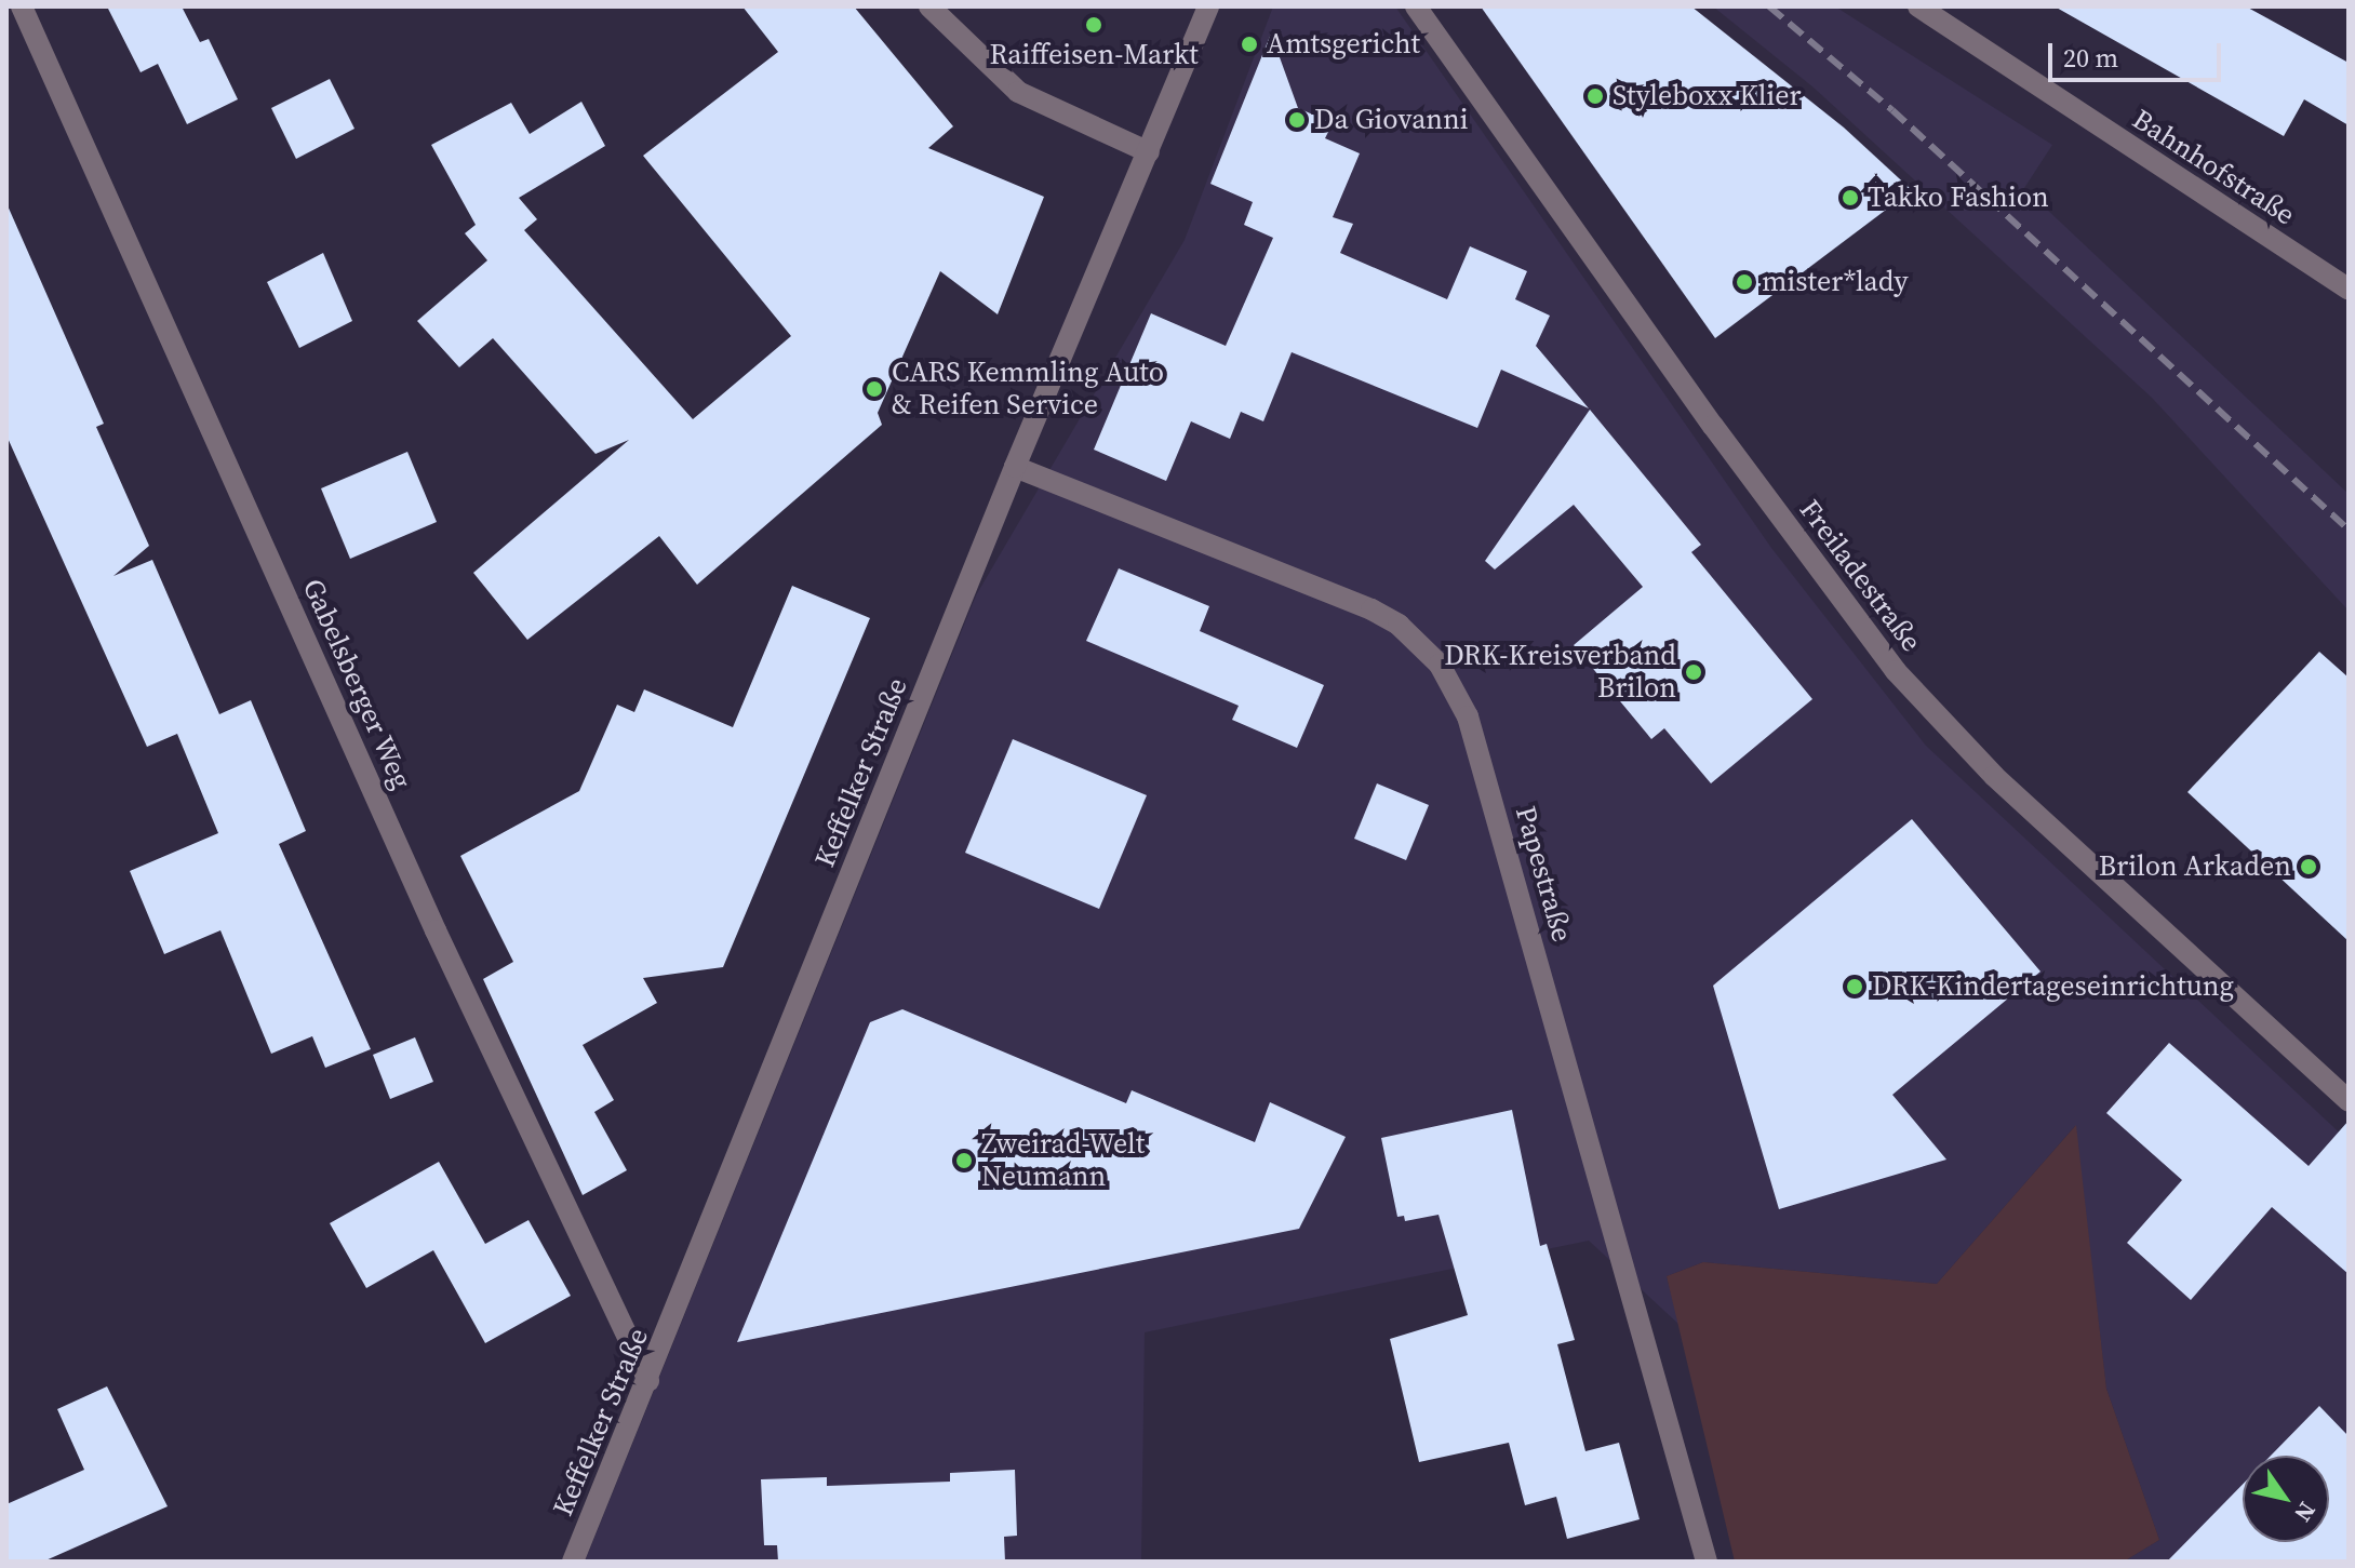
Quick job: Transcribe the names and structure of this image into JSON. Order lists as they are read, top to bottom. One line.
{"streets":{"street":["Bahnhofstraße","Freiladestraße","Gabelsberger Weg","Keffelker Straße","Papestraße"]},"crossings":[["Gabelsberger Weg","Keffelker Straße"],["Keffelker Straße","Papestraße"]],"places":["Raiffeisen-Markt","Amtsgericht","Styleboxx Klier","Da Giovanni","Takko Fashion","mister*lady","CARS Kemmling Auto & Reifen Service","DRK-Kreisverband Brilon","Brilon Arkaden","DRK-Kindertageseinrichtung","Zweirad-Welt Neumann"],"scale_bar":"20 m","north":"bottom right"}
